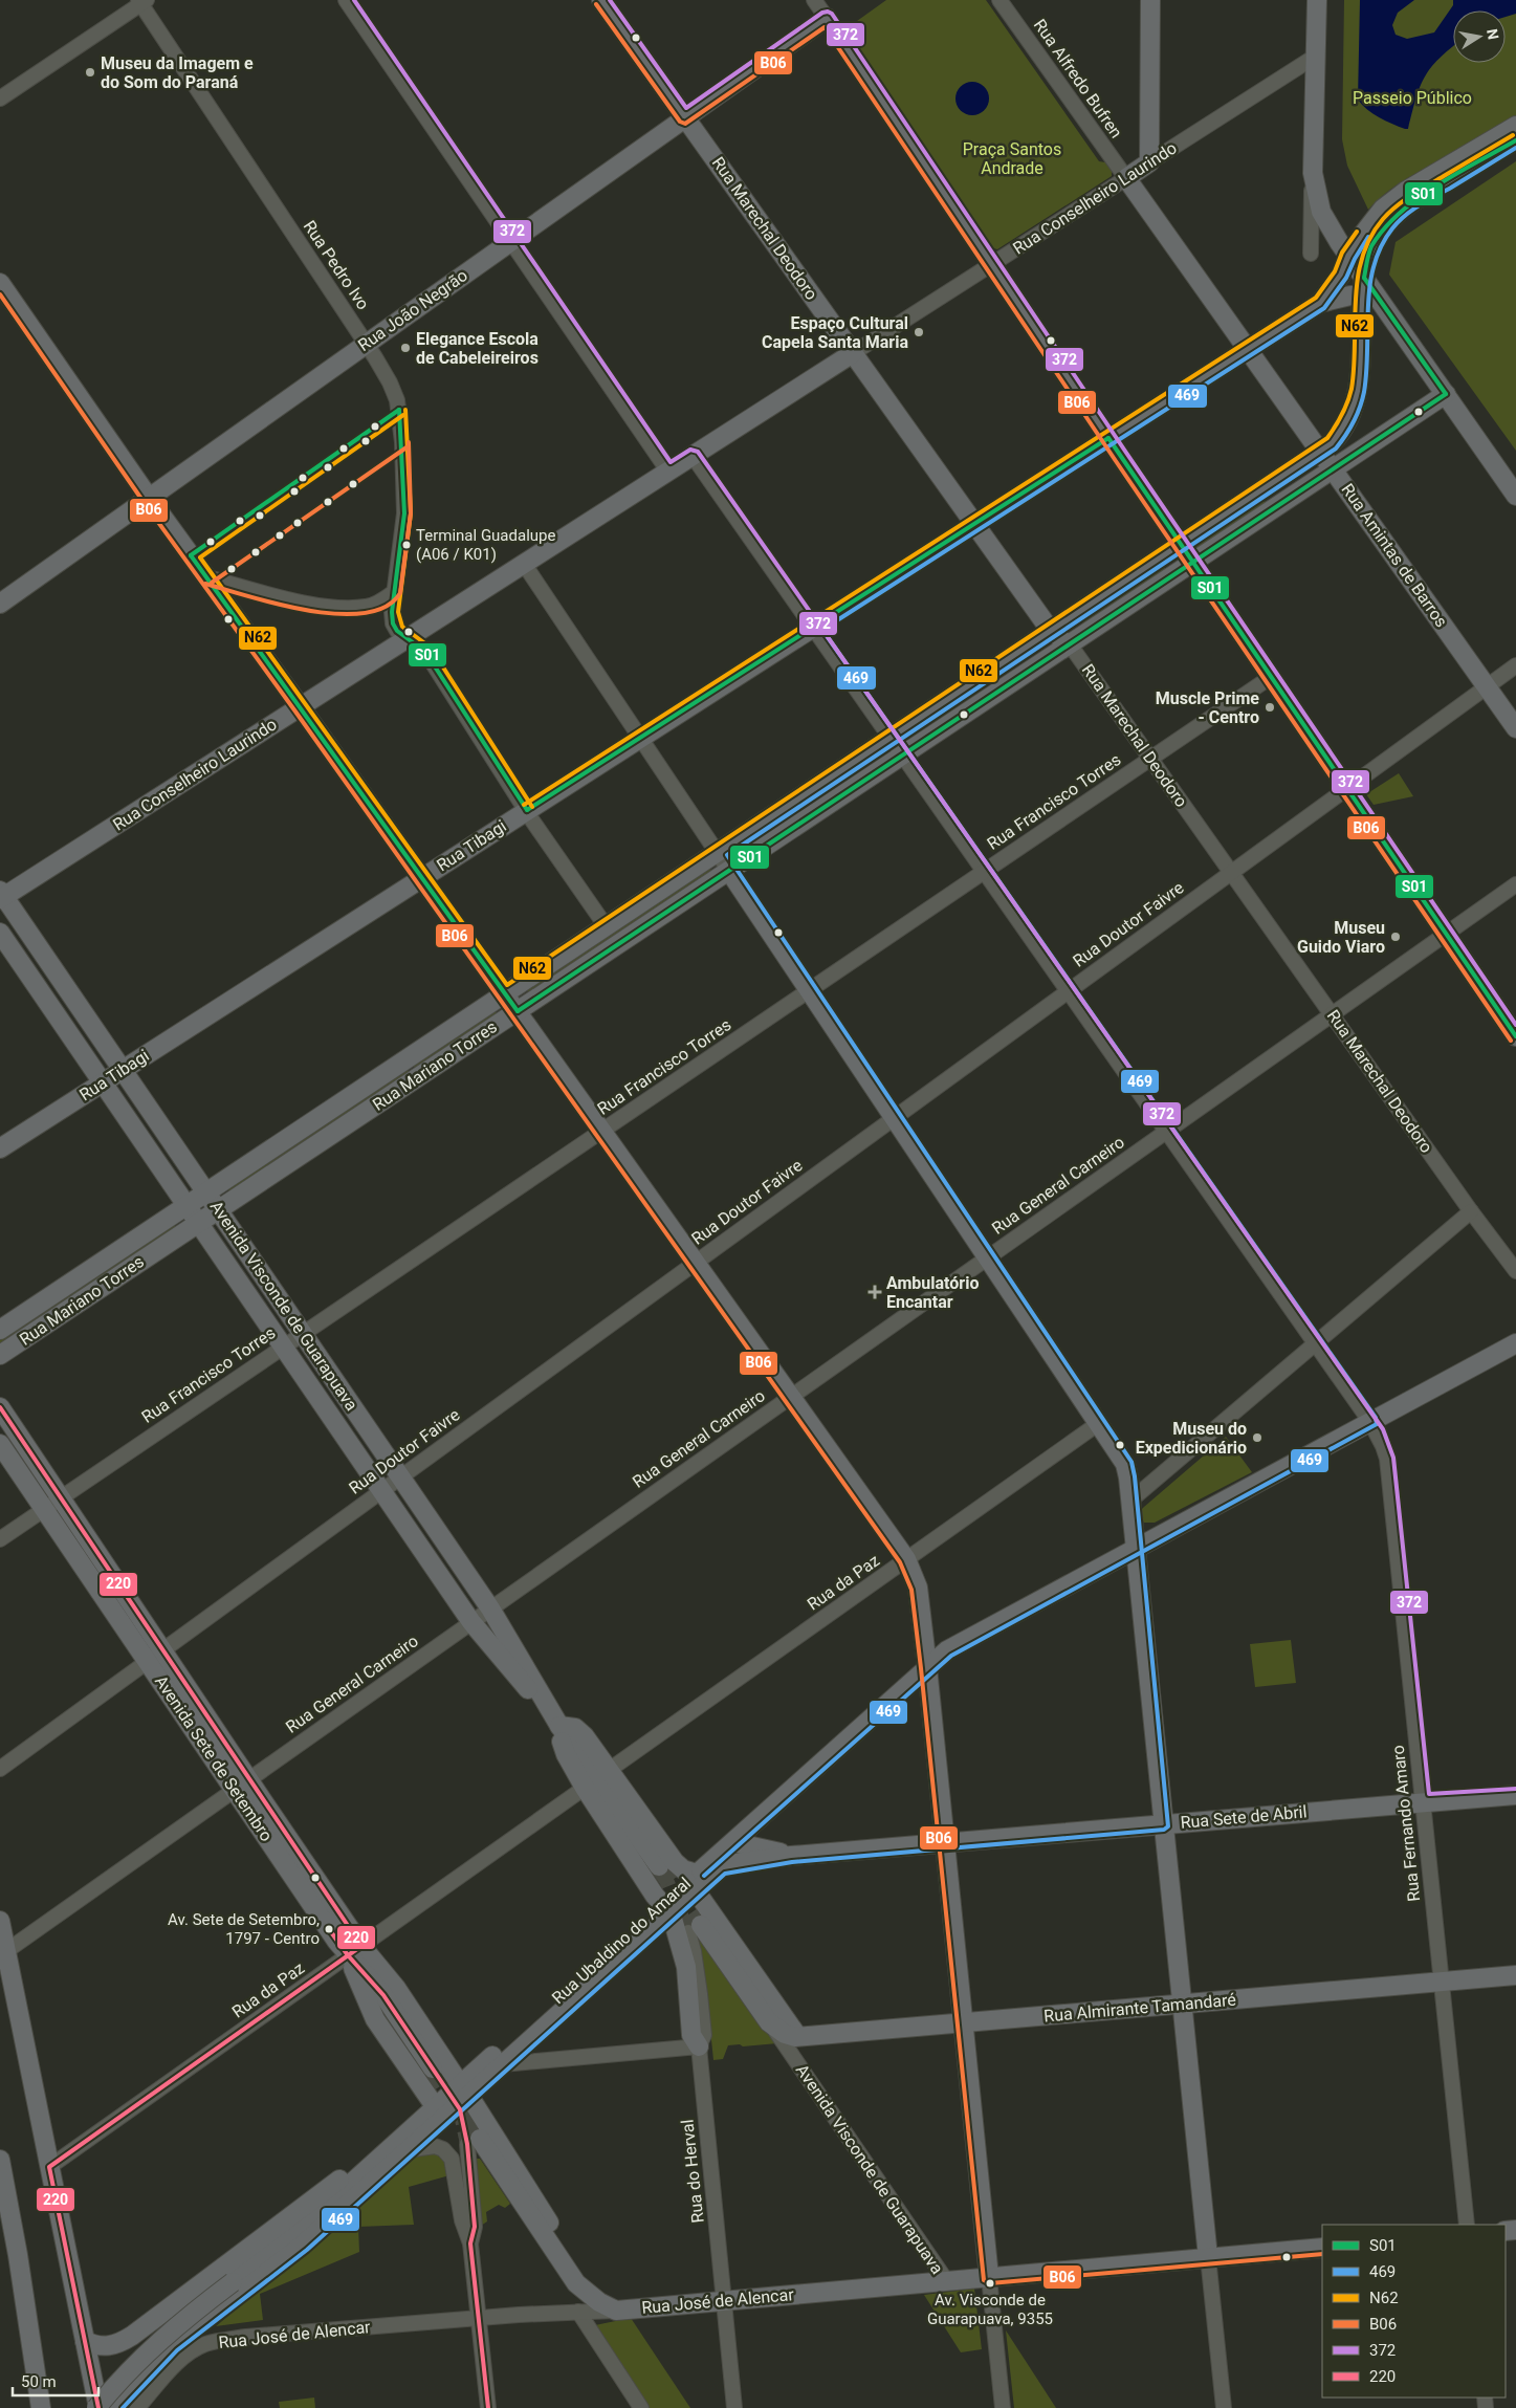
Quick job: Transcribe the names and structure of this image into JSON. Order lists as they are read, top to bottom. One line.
{"streets":{"main road":["Rua Conselheiro Laurindo","Rua Marechal Deodoro","Rua João Negrão","Rua Amintas de Barros","Rua Tibagi","Rua Mariano Torres","Avenida Visconde de Guarapuava","Avenida Sete de Setembro","Rua Sete de Abril","Rua Ubaldino do Amaral","Rua Almirante Tamandaré","Rua José de Alencar"],"street":["Rua Alfredo Bufren","Rua Pedro Ivo","Rua Francisco Torres","Rua Doutor Faivre","Rua General Carneiro","Rua da Paz","Rua Fernando Amaro","Rua do Herval"]},"crossings":[["Rua Alfredo Bufren","Rua Conselheiro Laurindo"],["Rua Alfredo Bufren","Rua Amintas de Barros"],["Rua Conselheiro Laurindo","Rua Marechal Deodoro"],["Rua Conselheiro Laurindo","Rua Pedro Ivo"],["Rua Conselheiro Laurindo","Rua Amintas de Barros"],["Rua Conselheiro Laurindo","Avenida Visconde de Guarapuava"],["Rua Conselheiro Laurindo","Rua Fernando Amaro"],["Rua Marechal Deodoro","Rua João Negrão"],["Rua Marechal Deodoro","Rua Francisco Torres"],["Rua Marechal Deodoro","Rua Tibagi"],["Rua Marechal Deodoro","Rua Doutor Faivre"],["Rua Marechal Deodoro","Rua Mariano Torres"],["Rua Marechal Deodoro","Rua General Carneiro"],["Rua Pedro Ivo","Rua João Negrão"],["Rua Pedro Ivo","Rua Tibagi"],["Rua Pedro Ivo","Rua Mariano Torres"],["Rua Amintas de Barros","Rua Tibagi"],["Rua Amintas de Barros","Rua Doutor Faivre"],["Rua Amintas de Barros","Rua Mariano Torres"],["Rua Francisco Torres","Avenida Visconde de Guarapuava"],["Rua Francisco Torres","Avenida Sete de Setembro"],["Rua Francisco Torres","Rua Fernando Amaro"],["Rua Tibagi","Avenida Visconde de Guarapuava"],["Rua Tibagi","Rua Fernando Amaro"],["Rua Doutor Faivre","Avenida Visconde de Guarapuava"],["Rua Doutor Faivre","Avenida Sete de Setembro"],["Rua Doutor Faivre","Rua Fernando Amaro"],["Rua Mariano Torres","Avenida Visconde de Guarapuava"],["Rua Mariano Torres","Rua Fernando Amaro"],["Rua General Carneiro","Avenida Visconde de Guarapuava"],["Rua General Carneiro","Avenida Sete de Setembro"],["Rua General Carneiro","Rua Fernando Amaro"],["Avenida Visconde de Guarapuava","Rua Almirante Tamandaré"],["Avenida Visconde de Guarapuava","Rua do Herval"],["Avenida Visconde de Guarapuava","Rua José de Alencar"],["Rua da Paz","Avenida Sete de Setembro"],["Rua Sete de Abril","Rua Fernando Amaro"],["Rua Sete de Abril","Rua Ubaldino do Amaral"],["Rua Fernando Amaro","Rua Ubaldino do Amaral"],["Rua Fernando Amaro","Rua Almirante Tamandaré"],["Rua do Herval","Rua José de Alencar"]],"parks":["Passeio Público","Praça Santos Andrade"],"places":{"other":["Museu da Imagem e do Som do Paraná","Espaço Cultural Capela Santa Maria","Elegance Escola de Cabeleireiros","Terminal Guadalupe (A06 / K01)","Muscle Prime - Centro","Museu Guido Viaro","Museu do Expedicionário","Av. Sete de Setembro, 1797 - Centro","Av. Visconde de Guarapuava, 9355"],"health":["Ambulatório Encantar"]},"lines":["transit line 372","transit line B06","transit line N62","transit line S01","transit line 469","transit line 220"],"legend":["S01","469","N62","B06","372","220"],"scale_bar":"50 m","north":"right"}
